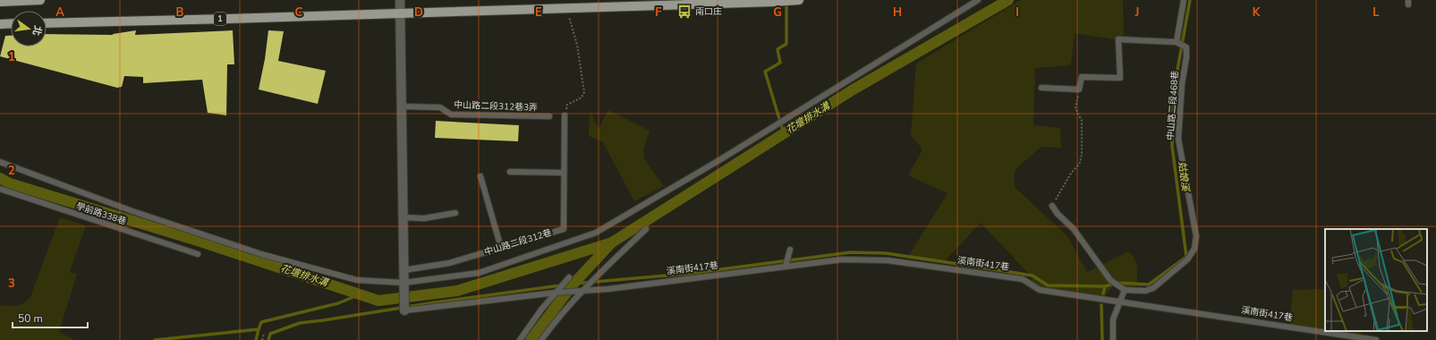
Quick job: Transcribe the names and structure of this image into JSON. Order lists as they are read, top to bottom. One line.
{"streets":{"main road":["1"],"lane":["中山路二段468巷","中山路二段312巷3弄","學前路338巷","中山路二段312巷","溪南街417巷"]},"water":["花壇排水溝","姑娘溪"],"places":{"bus stop":["南口庄"]},"scale_bar":"50 m","north":"right","grid":{"columns":["A","B","C","D","E","F","G","H","I","J","K","L"],"rows":["1","2","3"]}}
